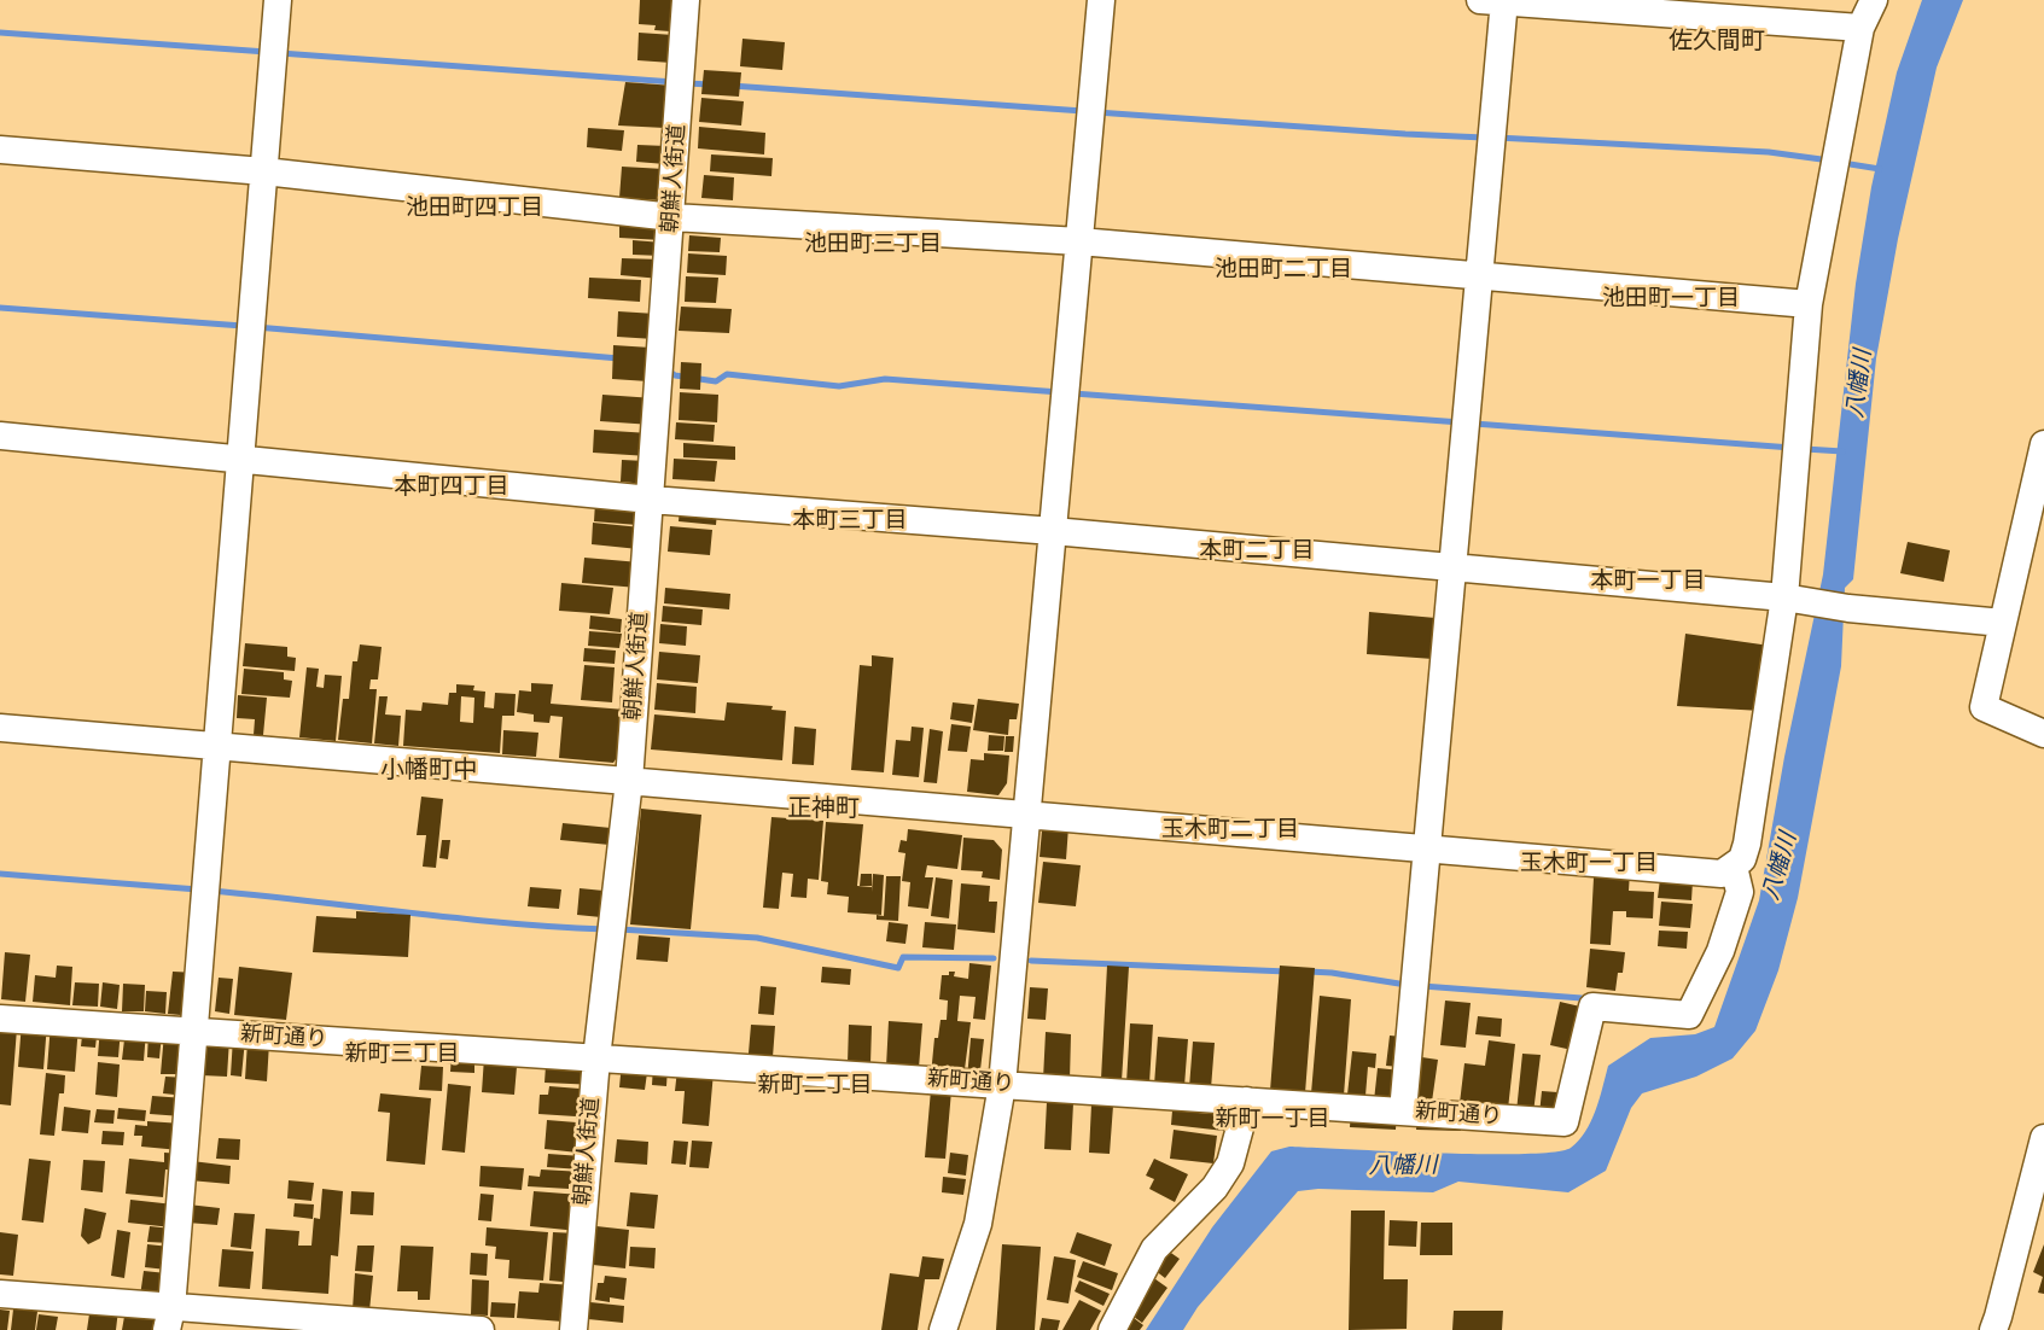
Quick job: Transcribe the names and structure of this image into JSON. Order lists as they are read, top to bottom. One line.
{"streets":{"street":["朝鮮人街道","新町通り"]},"crossings":[["朝鮮人街道","新町通り"]],"districts":["佐久間町","池田町四丁目","池田町三丁目","池田町二丁目","池田町一丁目","本町四丁目","本町三丁目","本町二丁目","本町一丁目","小幡町中","正神町","玉木町二丁目","玉木町一丁目","新町三丁目","新町二丁目","新町一丁目"],"water":["八幡川"]}
